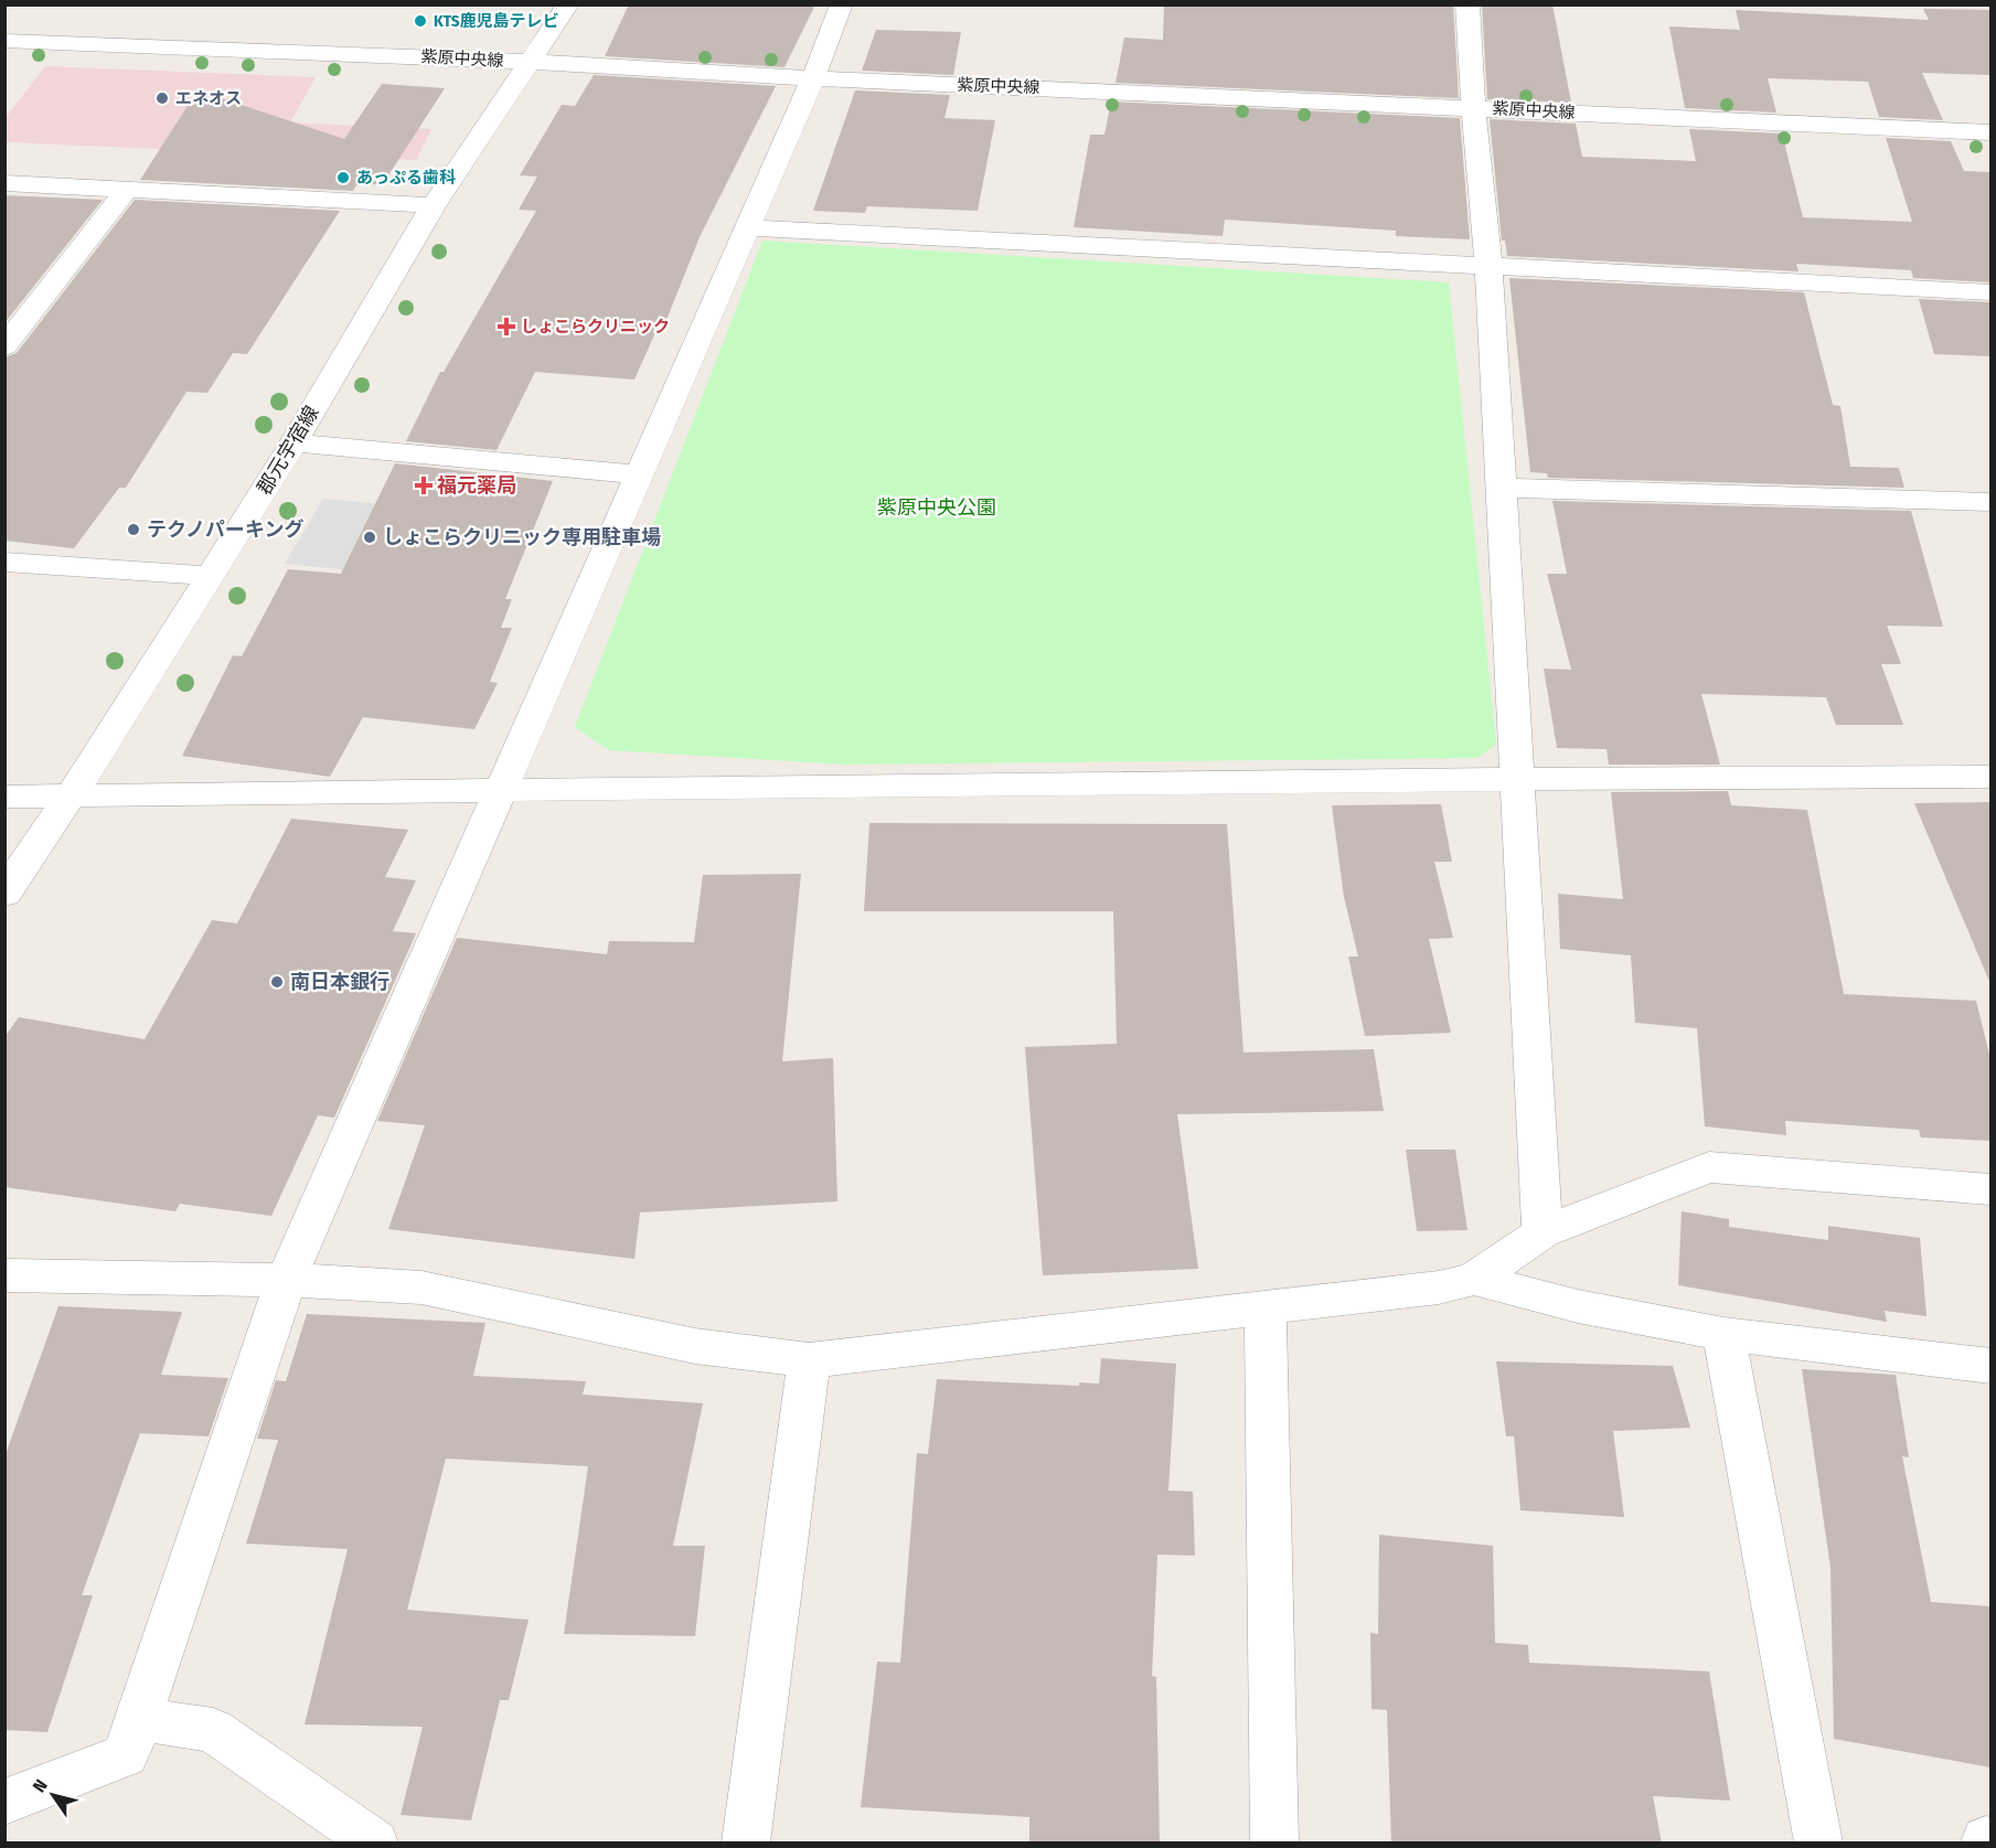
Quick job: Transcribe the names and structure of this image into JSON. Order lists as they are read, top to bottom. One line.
{"streets":{"street":["紫原中央線","郡元宇宿線"]},"crossings":[["紫原中央線","郡元宇宿線"]],"parks":["紫原中央公園"],"places":{"other":["KTS鹿児島テレビ","エネオス","あっぷる歯科","テクノパーキング","しょこらクリニック専用駐車場","南日本銀行"],"health":["しょこらクリニック","福元薬局"]},"north":"top left"}
